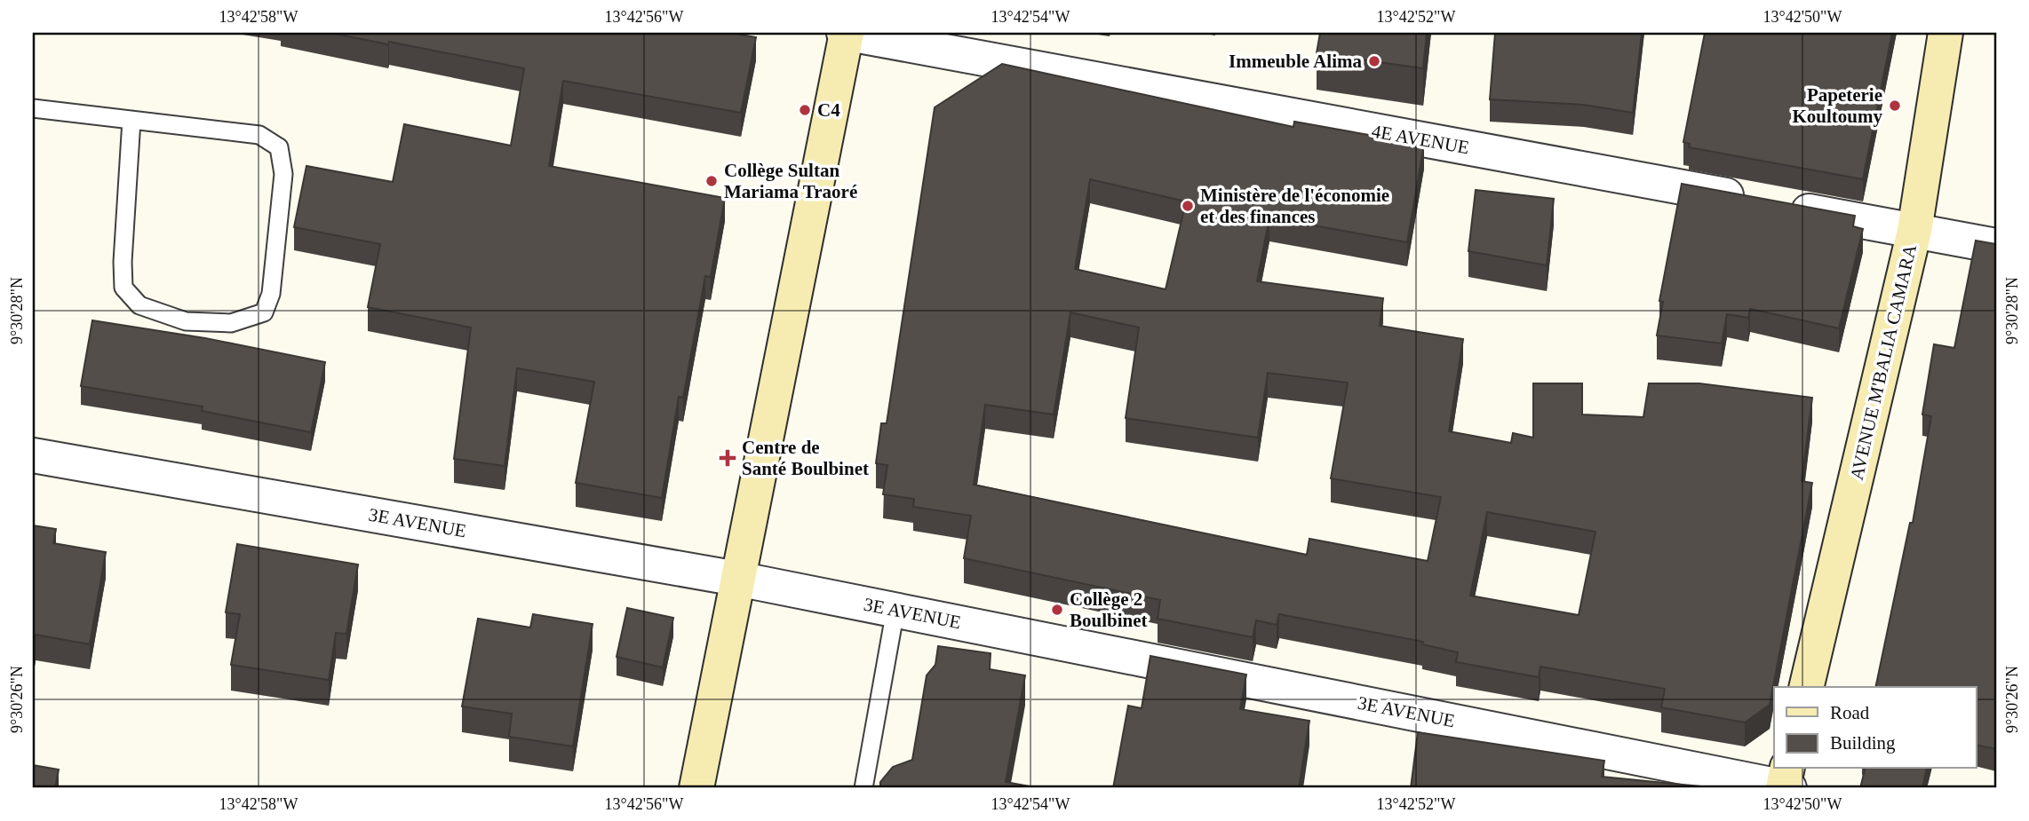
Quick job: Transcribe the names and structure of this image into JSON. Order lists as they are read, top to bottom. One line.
{"streets":{"street":["4E AVENUE","AVENUE M'BALIA CAMARA","3E AVENUE"]},"crossings":[["4E AVENUE","AVENUE M'BALIA CAMARA"]],"places":{"other":["Immeuble Alima","Papeterie Koultoumy","C4","Collège Sultan Mariama Traoré","Ministère de l'économie et des finances","Collège 2 Boulbinet"],"health":["Centre de Santé Boulbinet"]},"legend":["Road","Building"],"coordinates":["13°42'58\"W","13°42'56\"W","13°42'54\"W","13°42'52\"W","13°42'50\"W","9°30'28\"N","9°30'26\"N"]}
